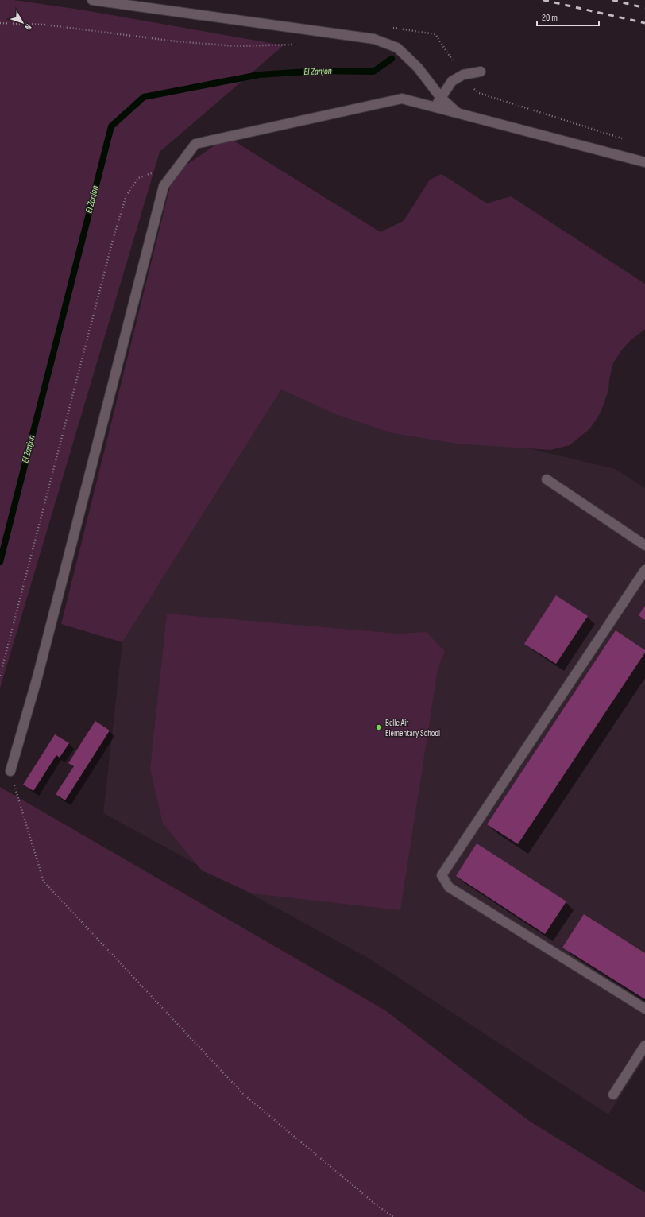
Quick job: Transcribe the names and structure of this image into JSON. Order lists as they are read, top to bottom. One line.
{"water":["El Zanjon"],"places":["Belle Air Elementary School"],"scale_bar":"20 m","north":"bottom right"}
